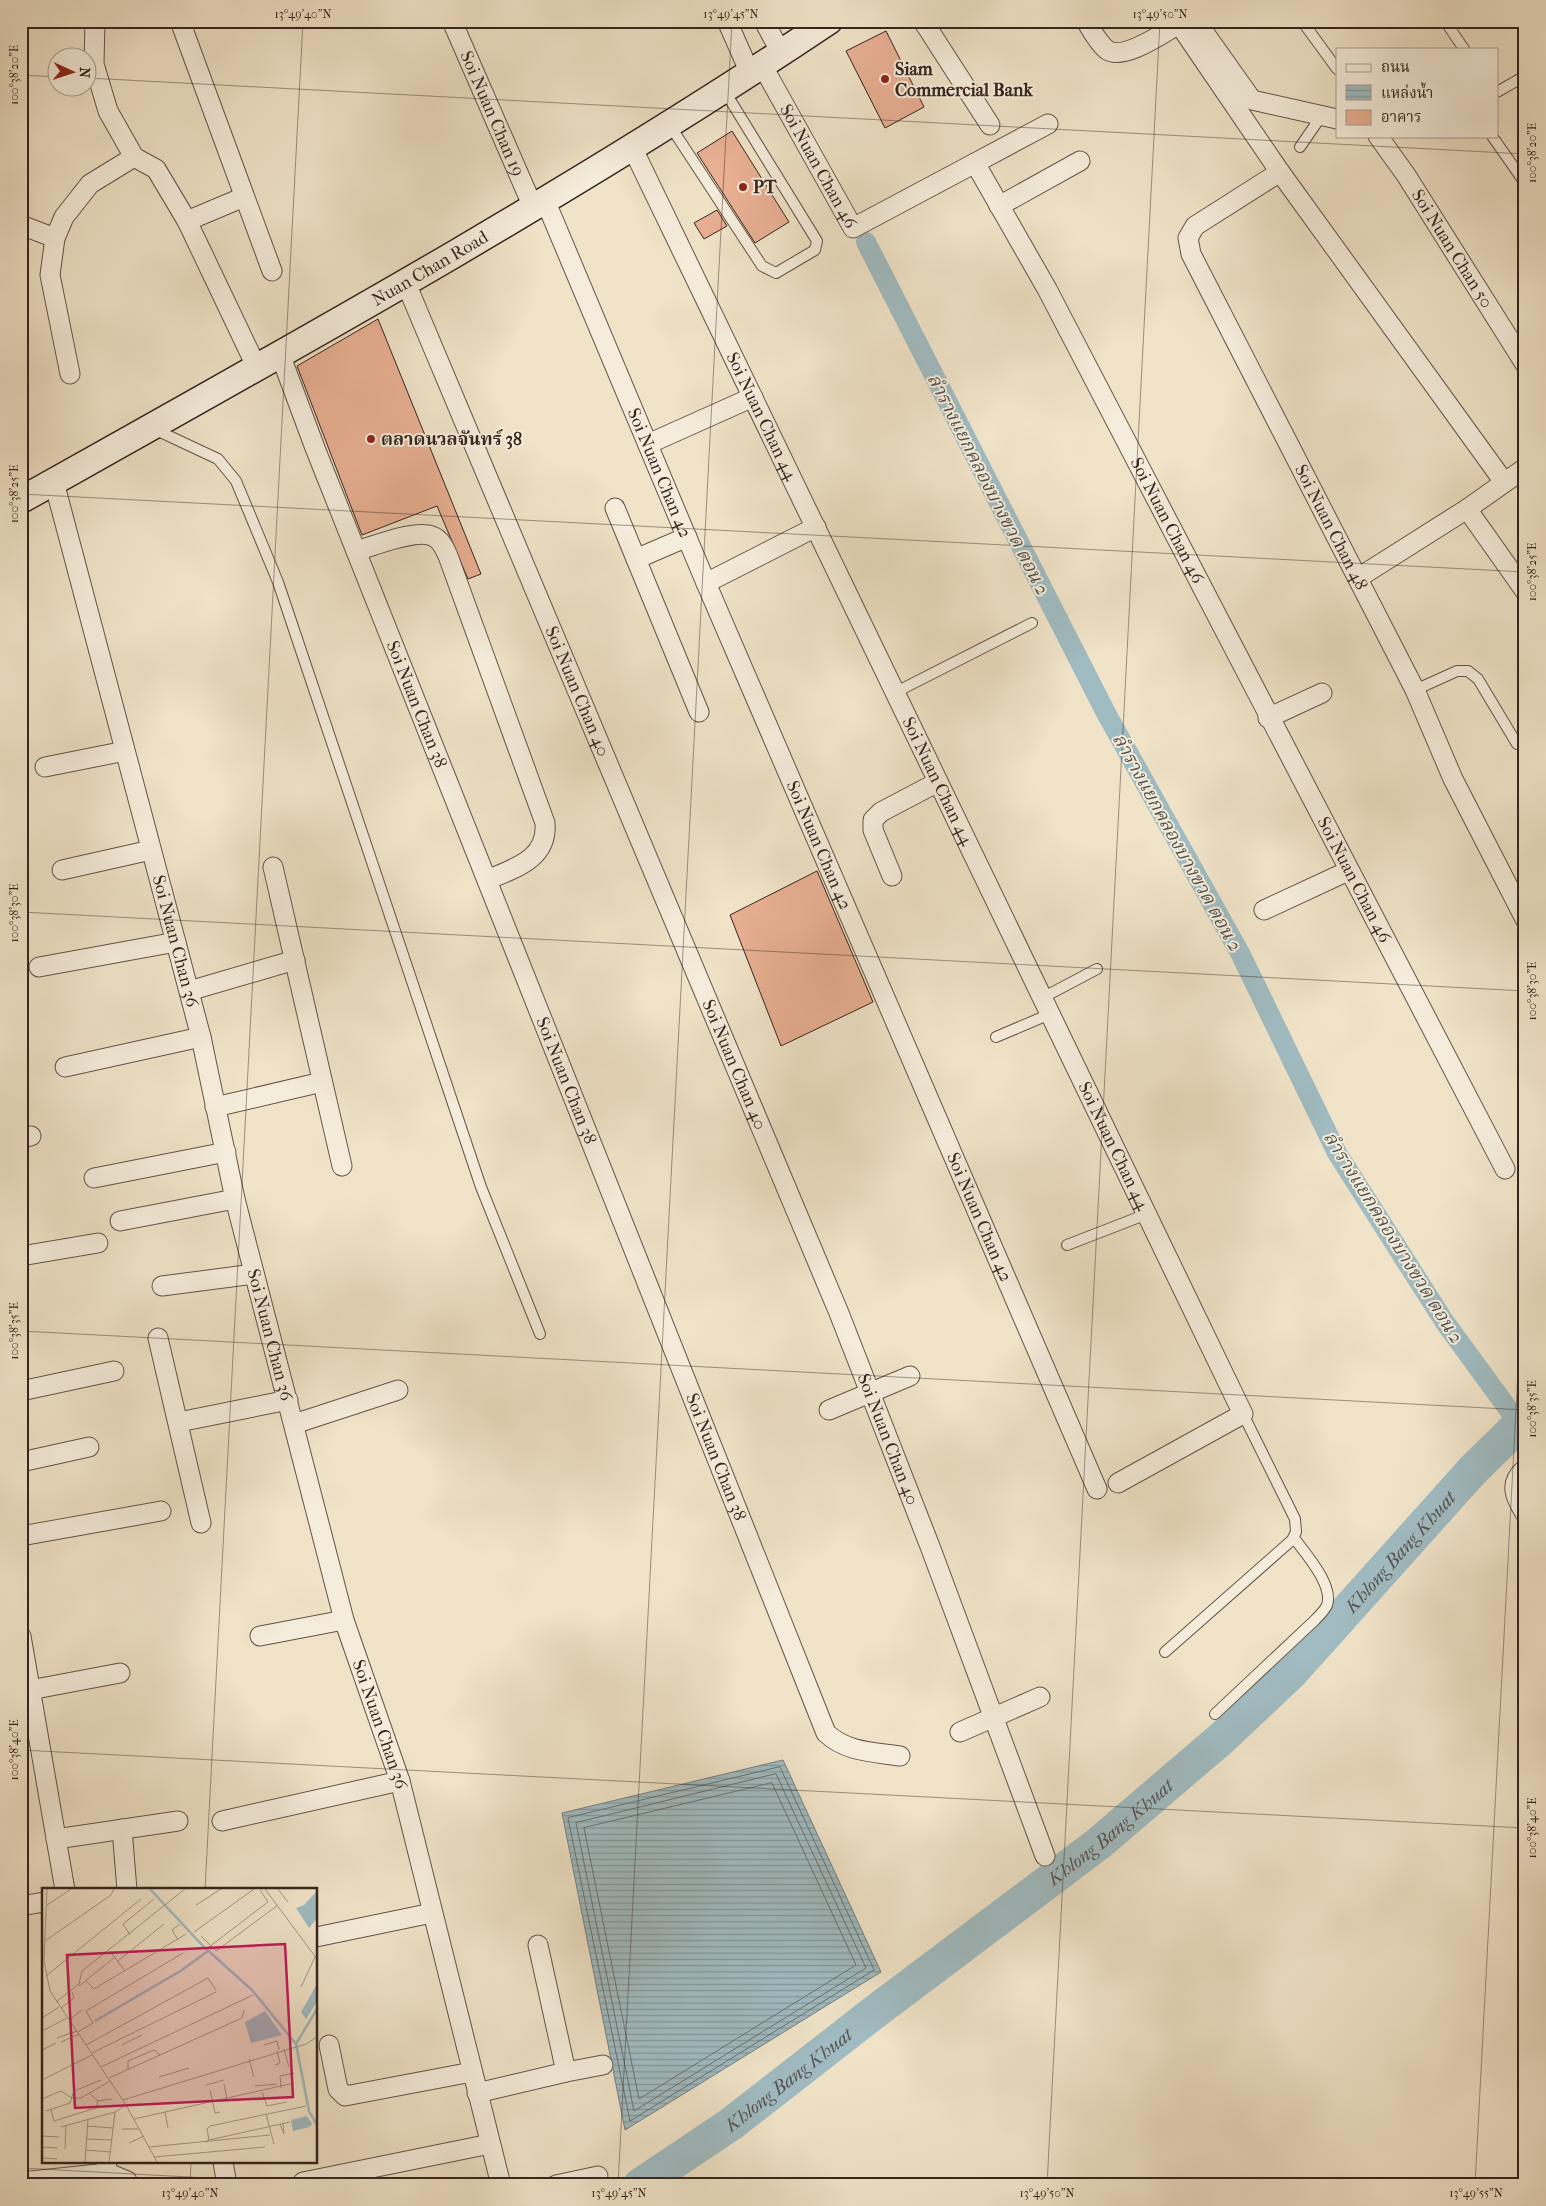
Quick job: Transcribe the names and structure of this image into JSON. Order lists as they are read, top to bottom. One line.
{"streets":{"main road":["Nuan Chan Road"],"street":["Soi Nuan Chan 19","Soi Nuan Chan 46","Soi Nuan Chan 50","Soi Nuan Chan 44","Soi Nuan Chan 42","Soi Nuan Chan 48","Soi Nuan Chan 40","Soi Nuan Chan 38","Soi Nuan Chan 36"]},"crossings":[["Soi Nuan Chan 19","Nuan Chan Road"],["Soi Nuan Chan 19","Soi Nuan Chan 42"],["Soi Nuan Chan 46","Nuan Chan Road"],["Nuan Chan Road","Soi Nuan Chan 44"],["Nuan Chan Road","Soi Nuan Chan 42"],["Nuan Chan Road","Soi Nuan Chan 40"],["Nuan Chan Road","Soi Nuan Chan 38"],["Nuan Chan Road","Soi Nuan Chan 36"]],"water":["ลำรางแยกคลองบางขวด ตอน 2","Khlong Bang Khuat"],"places":["Siam Commercial Bank","PT","ตลาดนวลจันทร์ 38"],"legend":["ถนน","แหล่งน้ำ","อาคาร"],"north":"right","coordinates":["13°49'40\"N","13°49'45\"N","13°49'50\"N","100°38'20\"E","100°38'25\"E","100°38'30\"E","100°38'35\"E","100°38'40\"E","13°49'55\"N"]}
